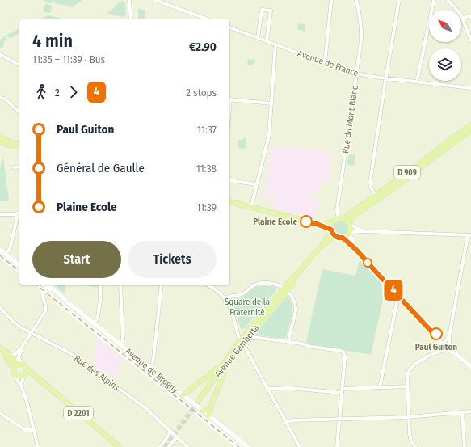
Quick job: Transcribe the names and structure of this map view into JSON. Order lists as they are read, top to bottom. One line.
{"streets":{"main road":["D 909","Avenue Gambetta","Avenue de Brogny","D 2201"],"street":["Avenue de France","Rue du Mont Blanc","Rue des Alpins"]},"crossings":[["Avenue de France","Rue du Mont Blanc"],["Rue du Mont Blanc","D 909"],["Rue du Mont Blanc","Avenue Gambetta"],["D 909","Avenue Gambetta"]],"parks":["Square de la Fraternité"],"places":["Plaine Ecole","Paul Guiton"],"lines":["bus line 4"],"north":"top left","page":{"on_map":"4","heading":["4 min","11:35 – 11:39 · Bus","€2.90"],"legs":["2","4","2 stops"],"list":[{"name":"Paul Guiton","value":"11:37"},{"name":"Général de Gaulle","value":"11:38"},{"name":"Plaine Ecole","value":"11:39"}],"buttons":["Start","Tickets"]}}
